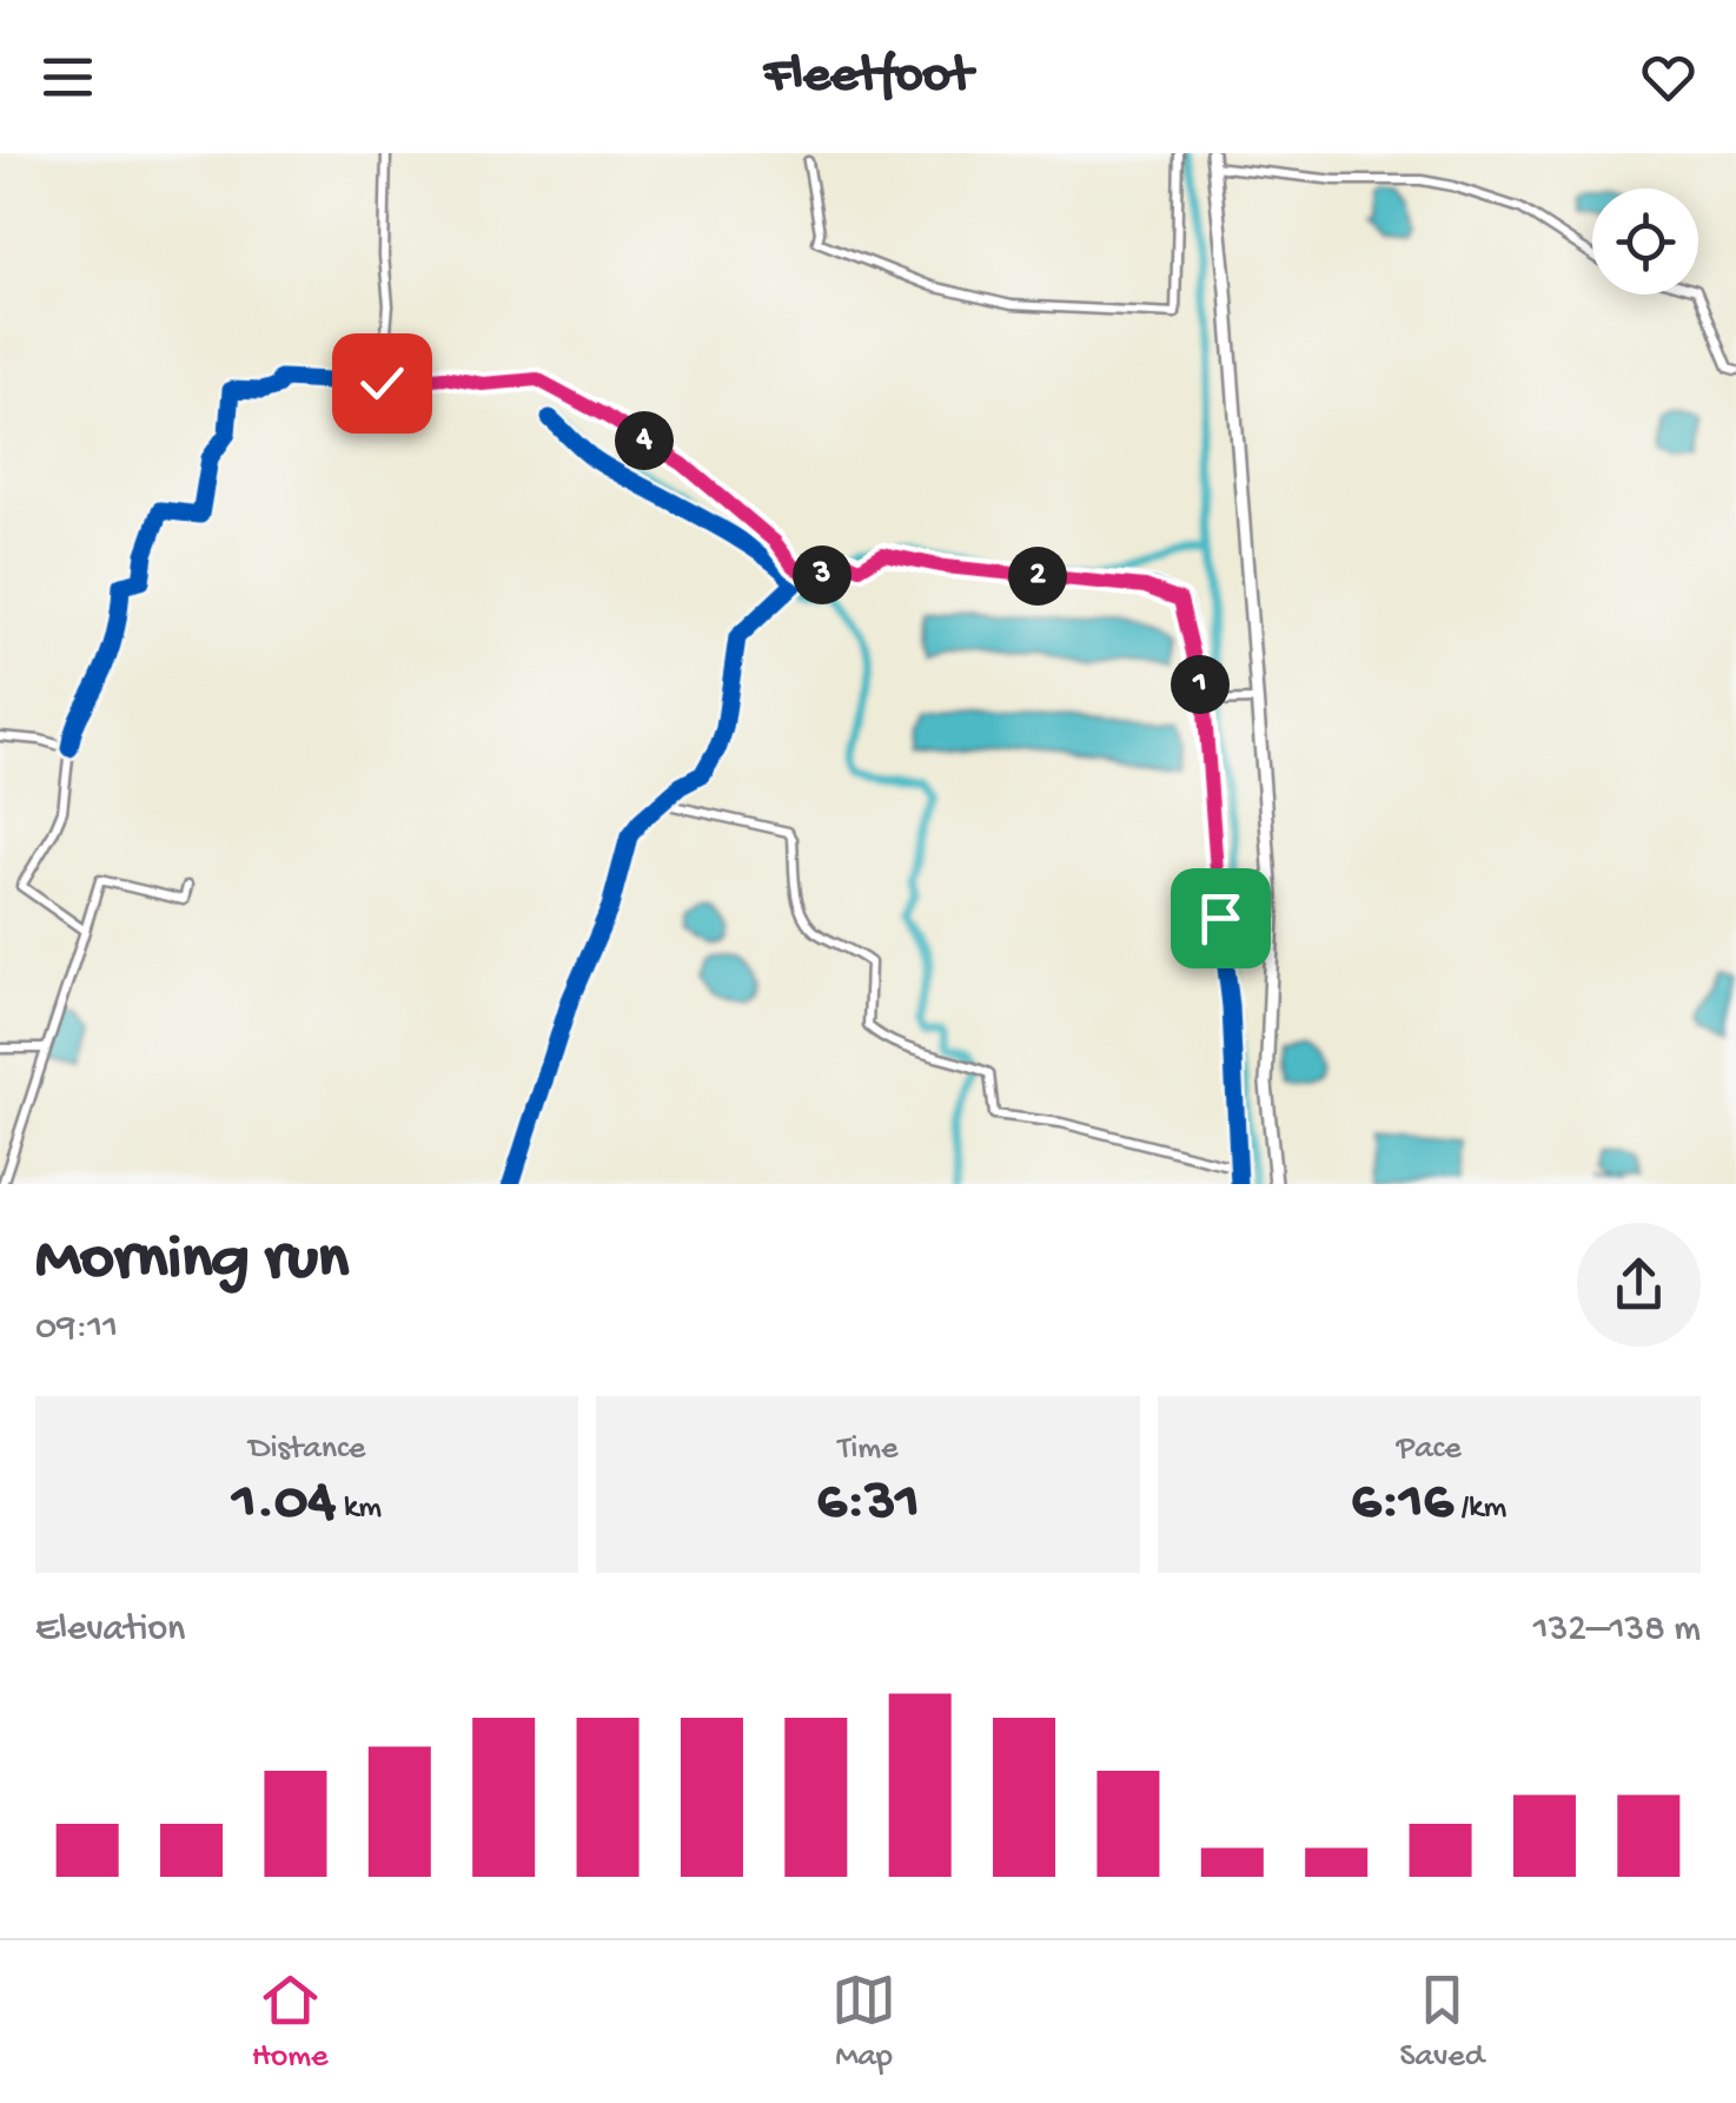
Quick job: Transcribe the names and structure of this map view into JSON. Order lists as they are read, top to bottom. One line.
{"page":{"header":"Fleetfoot","pins":["4","3","2","1"],"heading":["Morning run","09:11"],"stats":[["Distance","1.04 km"],["Time","6:31"],["Pace","6:16 /km"]],"chart":["Elevation","132–138 m"],"tabs":["Home","Map","Saved"]}}
